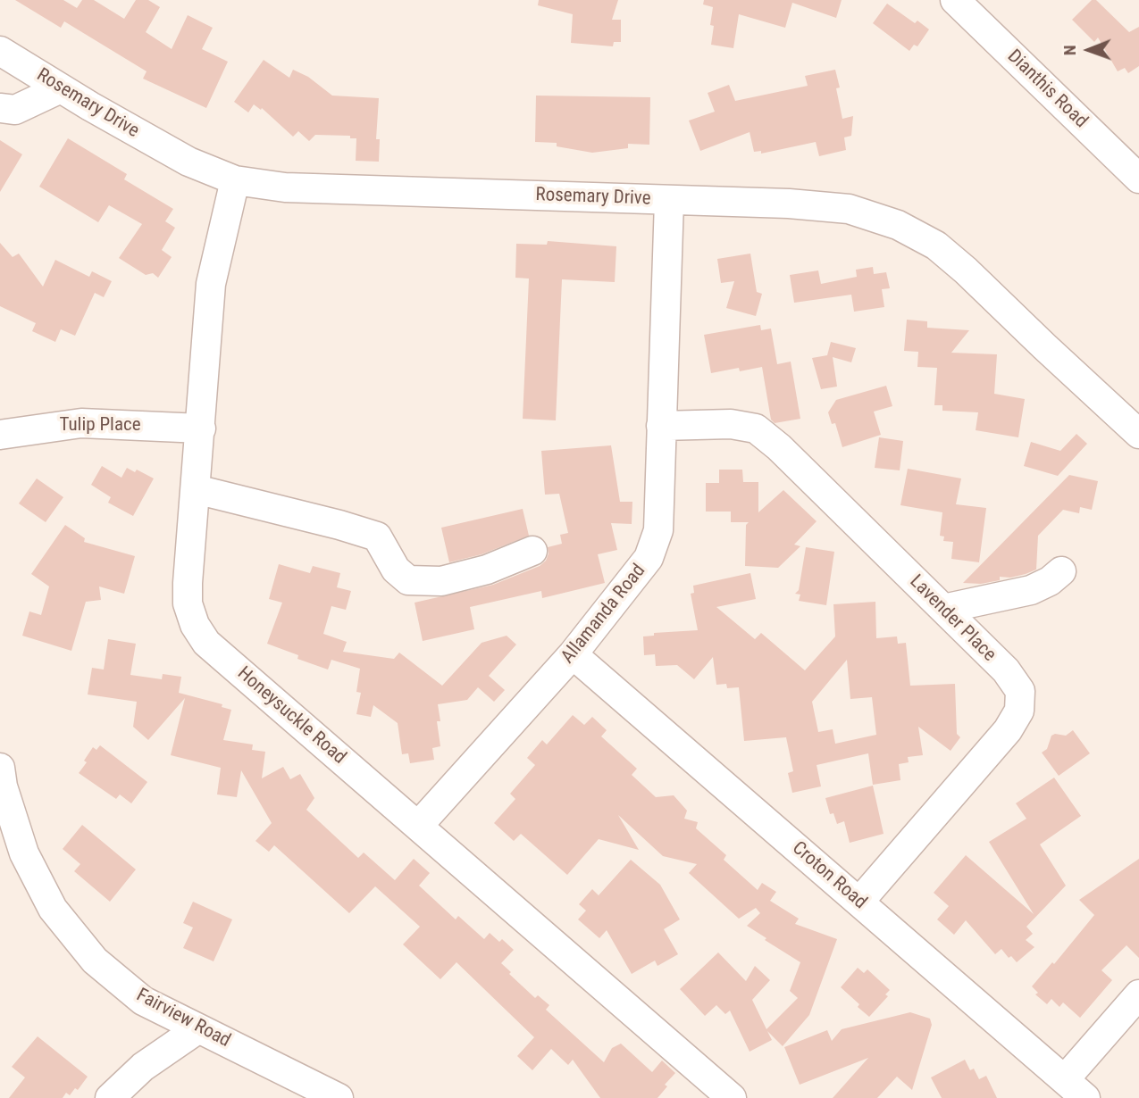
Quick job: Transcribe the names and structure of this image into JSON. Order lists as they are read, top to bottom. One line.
{"streets":{"street":["Dianthis Road","Rosemary Drive","Tulip Place","Allamanda Road","Lavender Place","Honeysuckle Road","Croton Road","Fairview Road"]},"crossings":[["Rosemary Drive","Allamanda Road"],["Rosemary Drive","Honeysuckle Road"],["Tulip Place","Honeysuckle Road"],["Allamanda Road","Lavender Place"],["Allamanda Road","Honeysuckle Road"],["Allamanda Road","Croton Road"],["Lavender Place","Croton Road"]],"north":"left"}
